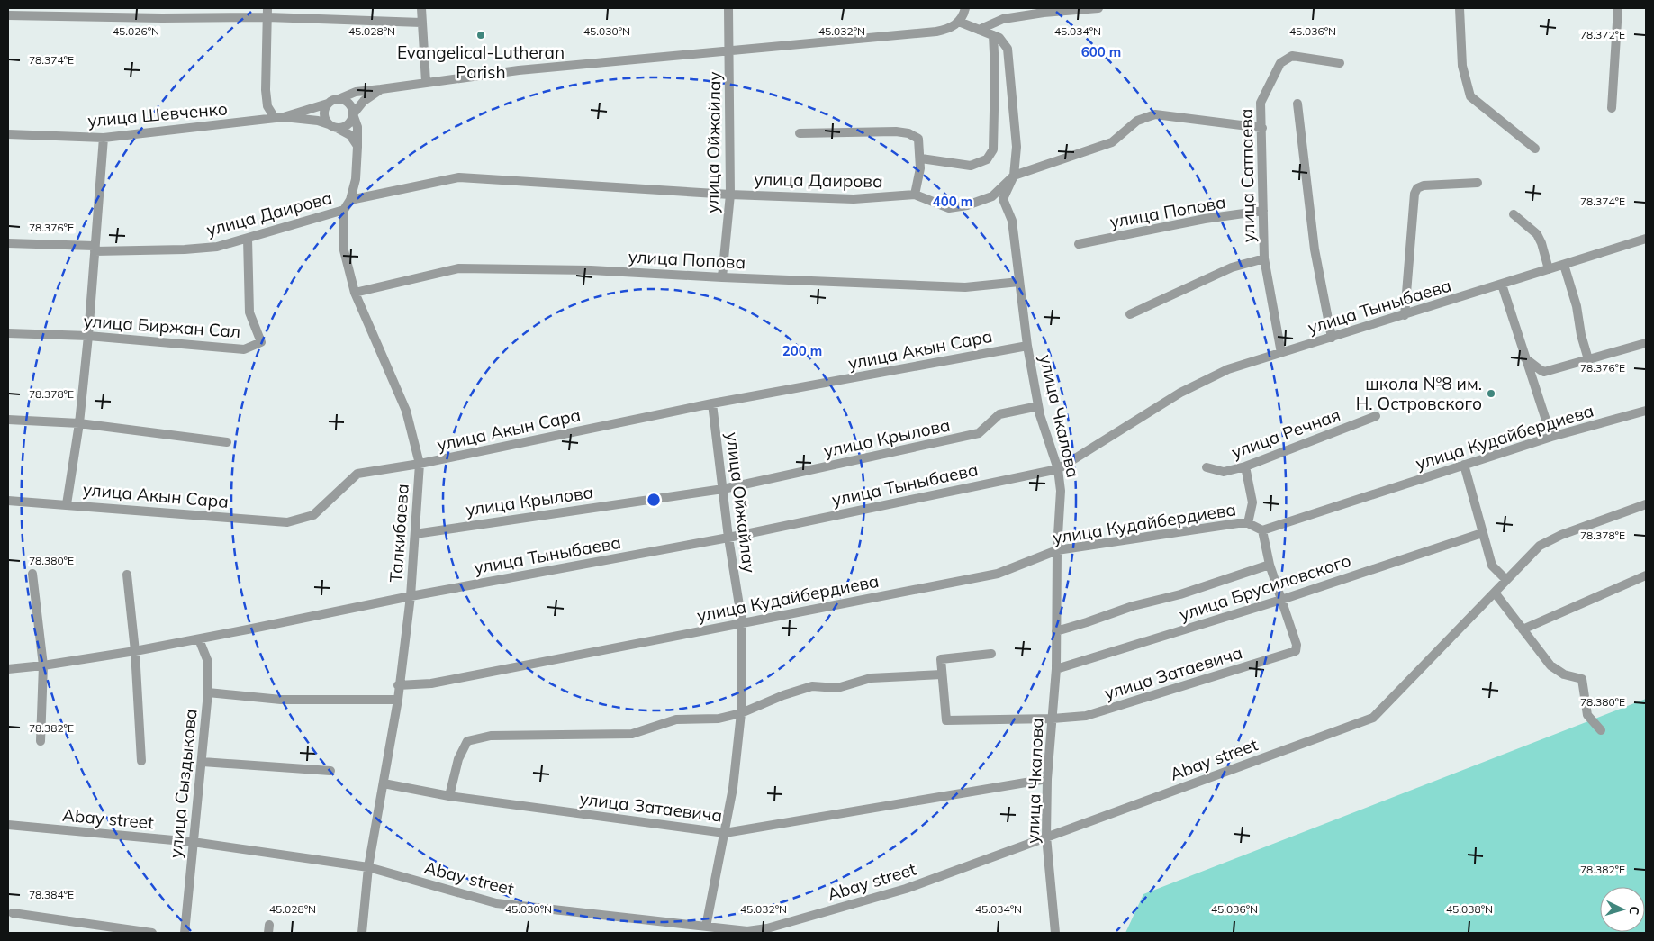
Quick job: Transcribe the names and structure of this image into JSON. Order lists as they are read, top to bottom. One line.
{"streets":{"street":["улица Шевченко","улица Ойжайлау","улица Сатпаева","улица Даирова","улица Попова","улица Тыныбаева","улица Биржан Сал","улица Акын Сара","улица Чкалова","улица Речная","улица Кудайбердиева","улица Крылова","Талкибаева","улица Брусиловского","улица Затаевича","Abay street","улица Сыздыкова"]},"crossings":[["улица Ойжайлау","улица Даирова"],["улица Ойжайлау","улица Попова"],["улица Ойжайлау","улица Тыныбаева"],["улица Ойжайлау","улица Акын Сара"],["улица Ойжайлау","улица Кудайбердиева"],["улица Ойжайлау","улица Крылова"],["улица Ойжайлау","улица Затаевича"],["улица Ойжайлау","Abay street"],["улица Сатпаева","улица Даирова"],["улица Сатпаева","улица Попова"],["улица Сатпаева","улица Тыныбаева"],["улица Даирова","улица Биржан Сал"],["улица Даирова","улица Чкалова"],["улица Даирова","Талкибаева"],["улица Попова","улица Чкалова"],["улица Попова","Талкибаева"],["улица Тыныбаева","улица Чкалова"],["улица Тыныбаева","Талкибаева"],["улица Тыныбаева","улица Сыздыкова"],["улица Акын Сара","улица Чкалова"],["улица Акын Сара","Талкибаева"],["улица Чкалова","улица Кудайбердиева"],["улица Чкалова","улица Крылова"],["улица Чкалова","улица Брусиловского"],["улица Чкалова","улица Затаевича"],["улица Чкалова","Abay street"],["улица Кудайбердиева","Талкибаева"],["улица Крылова","Талкибаева"],["Талкибаева","улица Затаевича"],["Талкибаева","Abay street"],["улица Брусиловского","улица Затаевича"],["Abay street","улица Сыздыкова"]],"places":["Evangelical-Lutheran Parish","школа №8 им. Н. Островского"],"north":"right","coordinates":["45.026°N","45.028°N","45.030°N","45.032°N","45.034°N","45.036°N","78.372°E","78.374°E","78.376°E","78.378°E","78.380°E","78.382°E","78.384°E","45.038°N"],"rings":["600 m","400 m","200 m"]}
